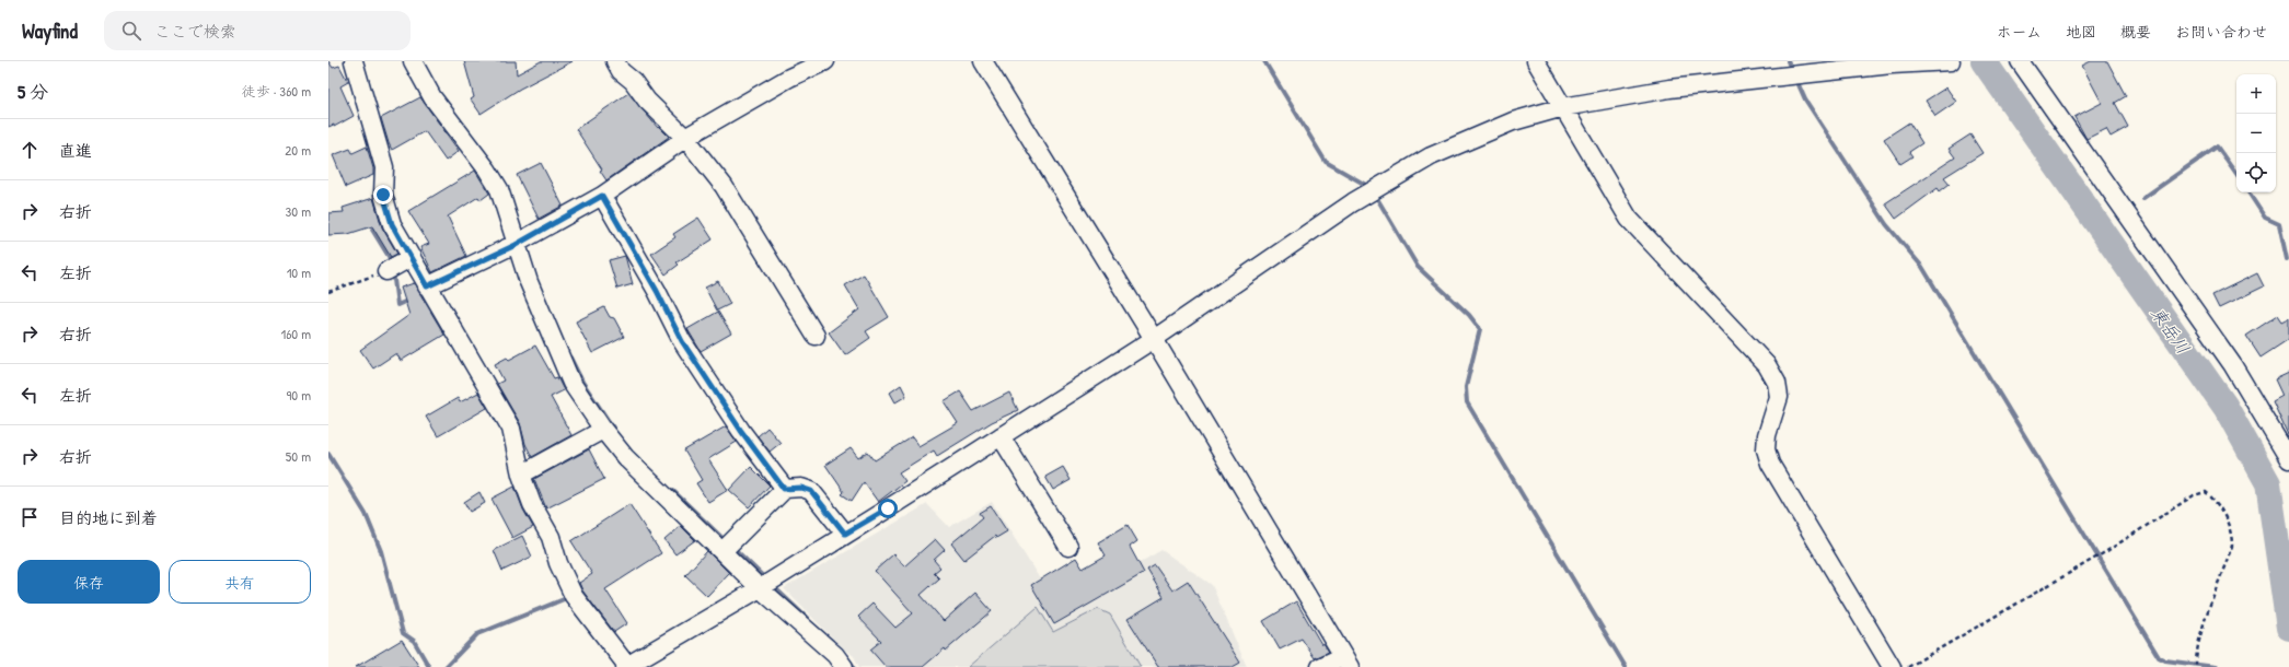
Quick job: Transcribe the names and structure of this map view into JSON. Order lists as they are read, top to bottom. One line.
{"water":["東岳川"],"page":{"header":"Wayfind","search":"ここで検索","nav":["ホーム","地図","概要","お問い合わせ"],"heading":["5 分","徒歩 · 360 m"],"map_buttons":["+","−"],"list":[["直進","20 m"],["右折","30 m"],["左折","10 m"],["右折","160 m"],["左折","90 m"],["右折","50 m"],"目的地に到着"],"buttons":["保存","共有"]}}
